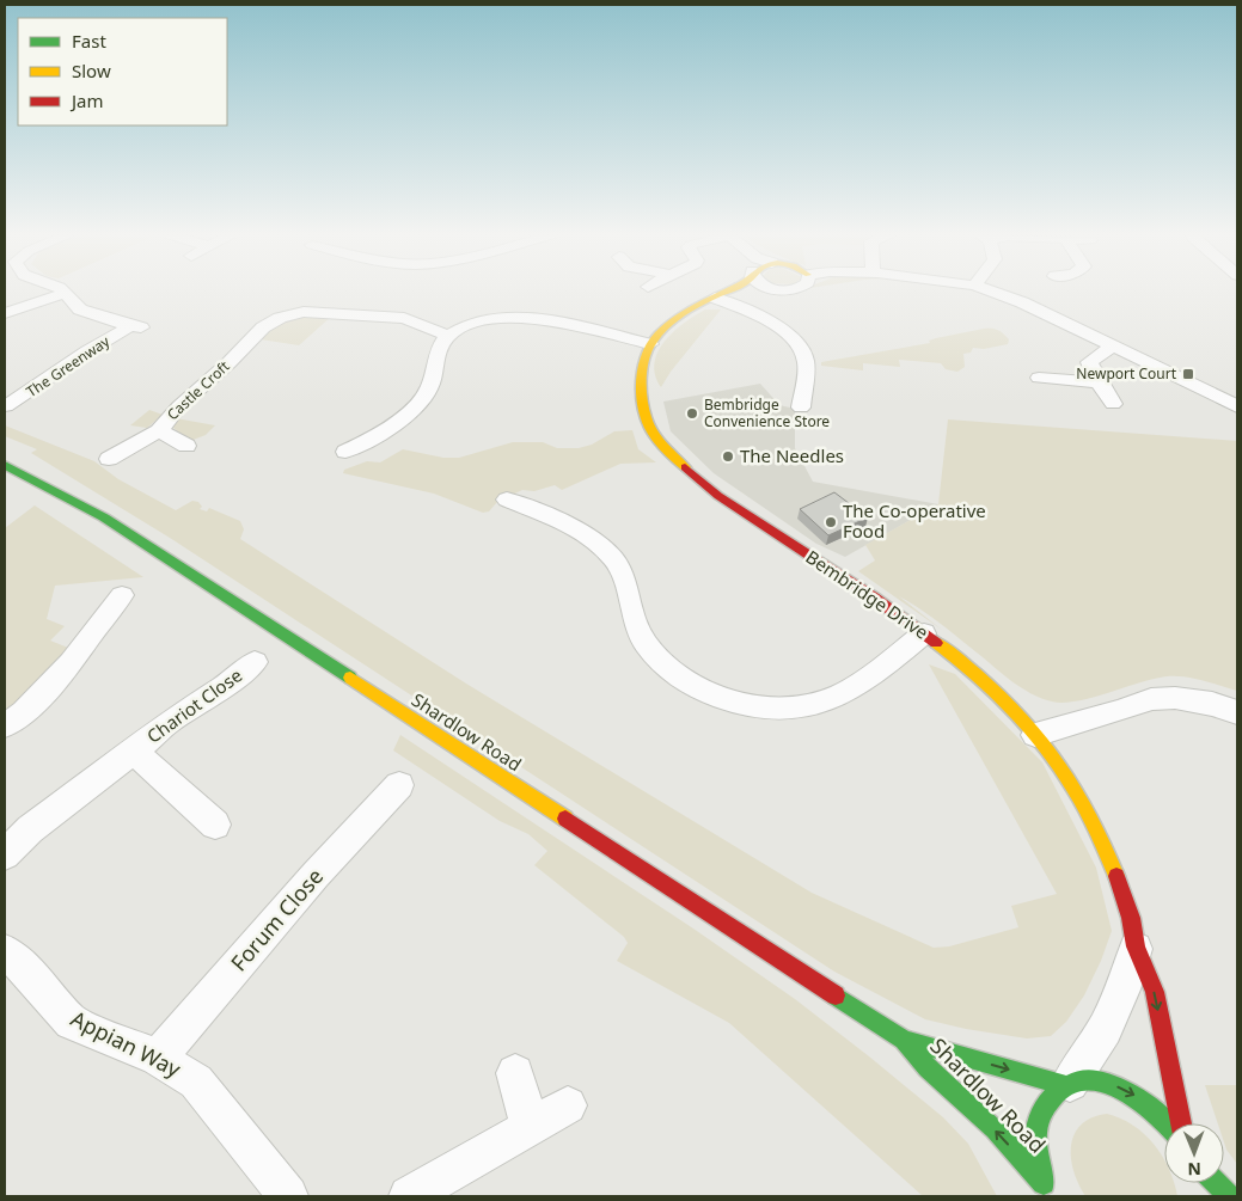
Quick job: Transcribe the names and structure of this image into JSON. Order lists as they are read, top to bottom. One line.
{"streets":{"street":["The Greenway","Castle Croft","Bembridge Drive","Chariot Close","Shardlow Road","Forum Close","Appian Way"]},"crossings":[["Bembridge Drive","Shardlow Road"],["Forum Close","Appian Way"]],"places":{"transit":["Newport Court"],"other":["Bembridge Convenience Store","The Needles","The Co-operative Food"]},"legend":["Fast","Slow","Jam"],"north":"bottom"}
